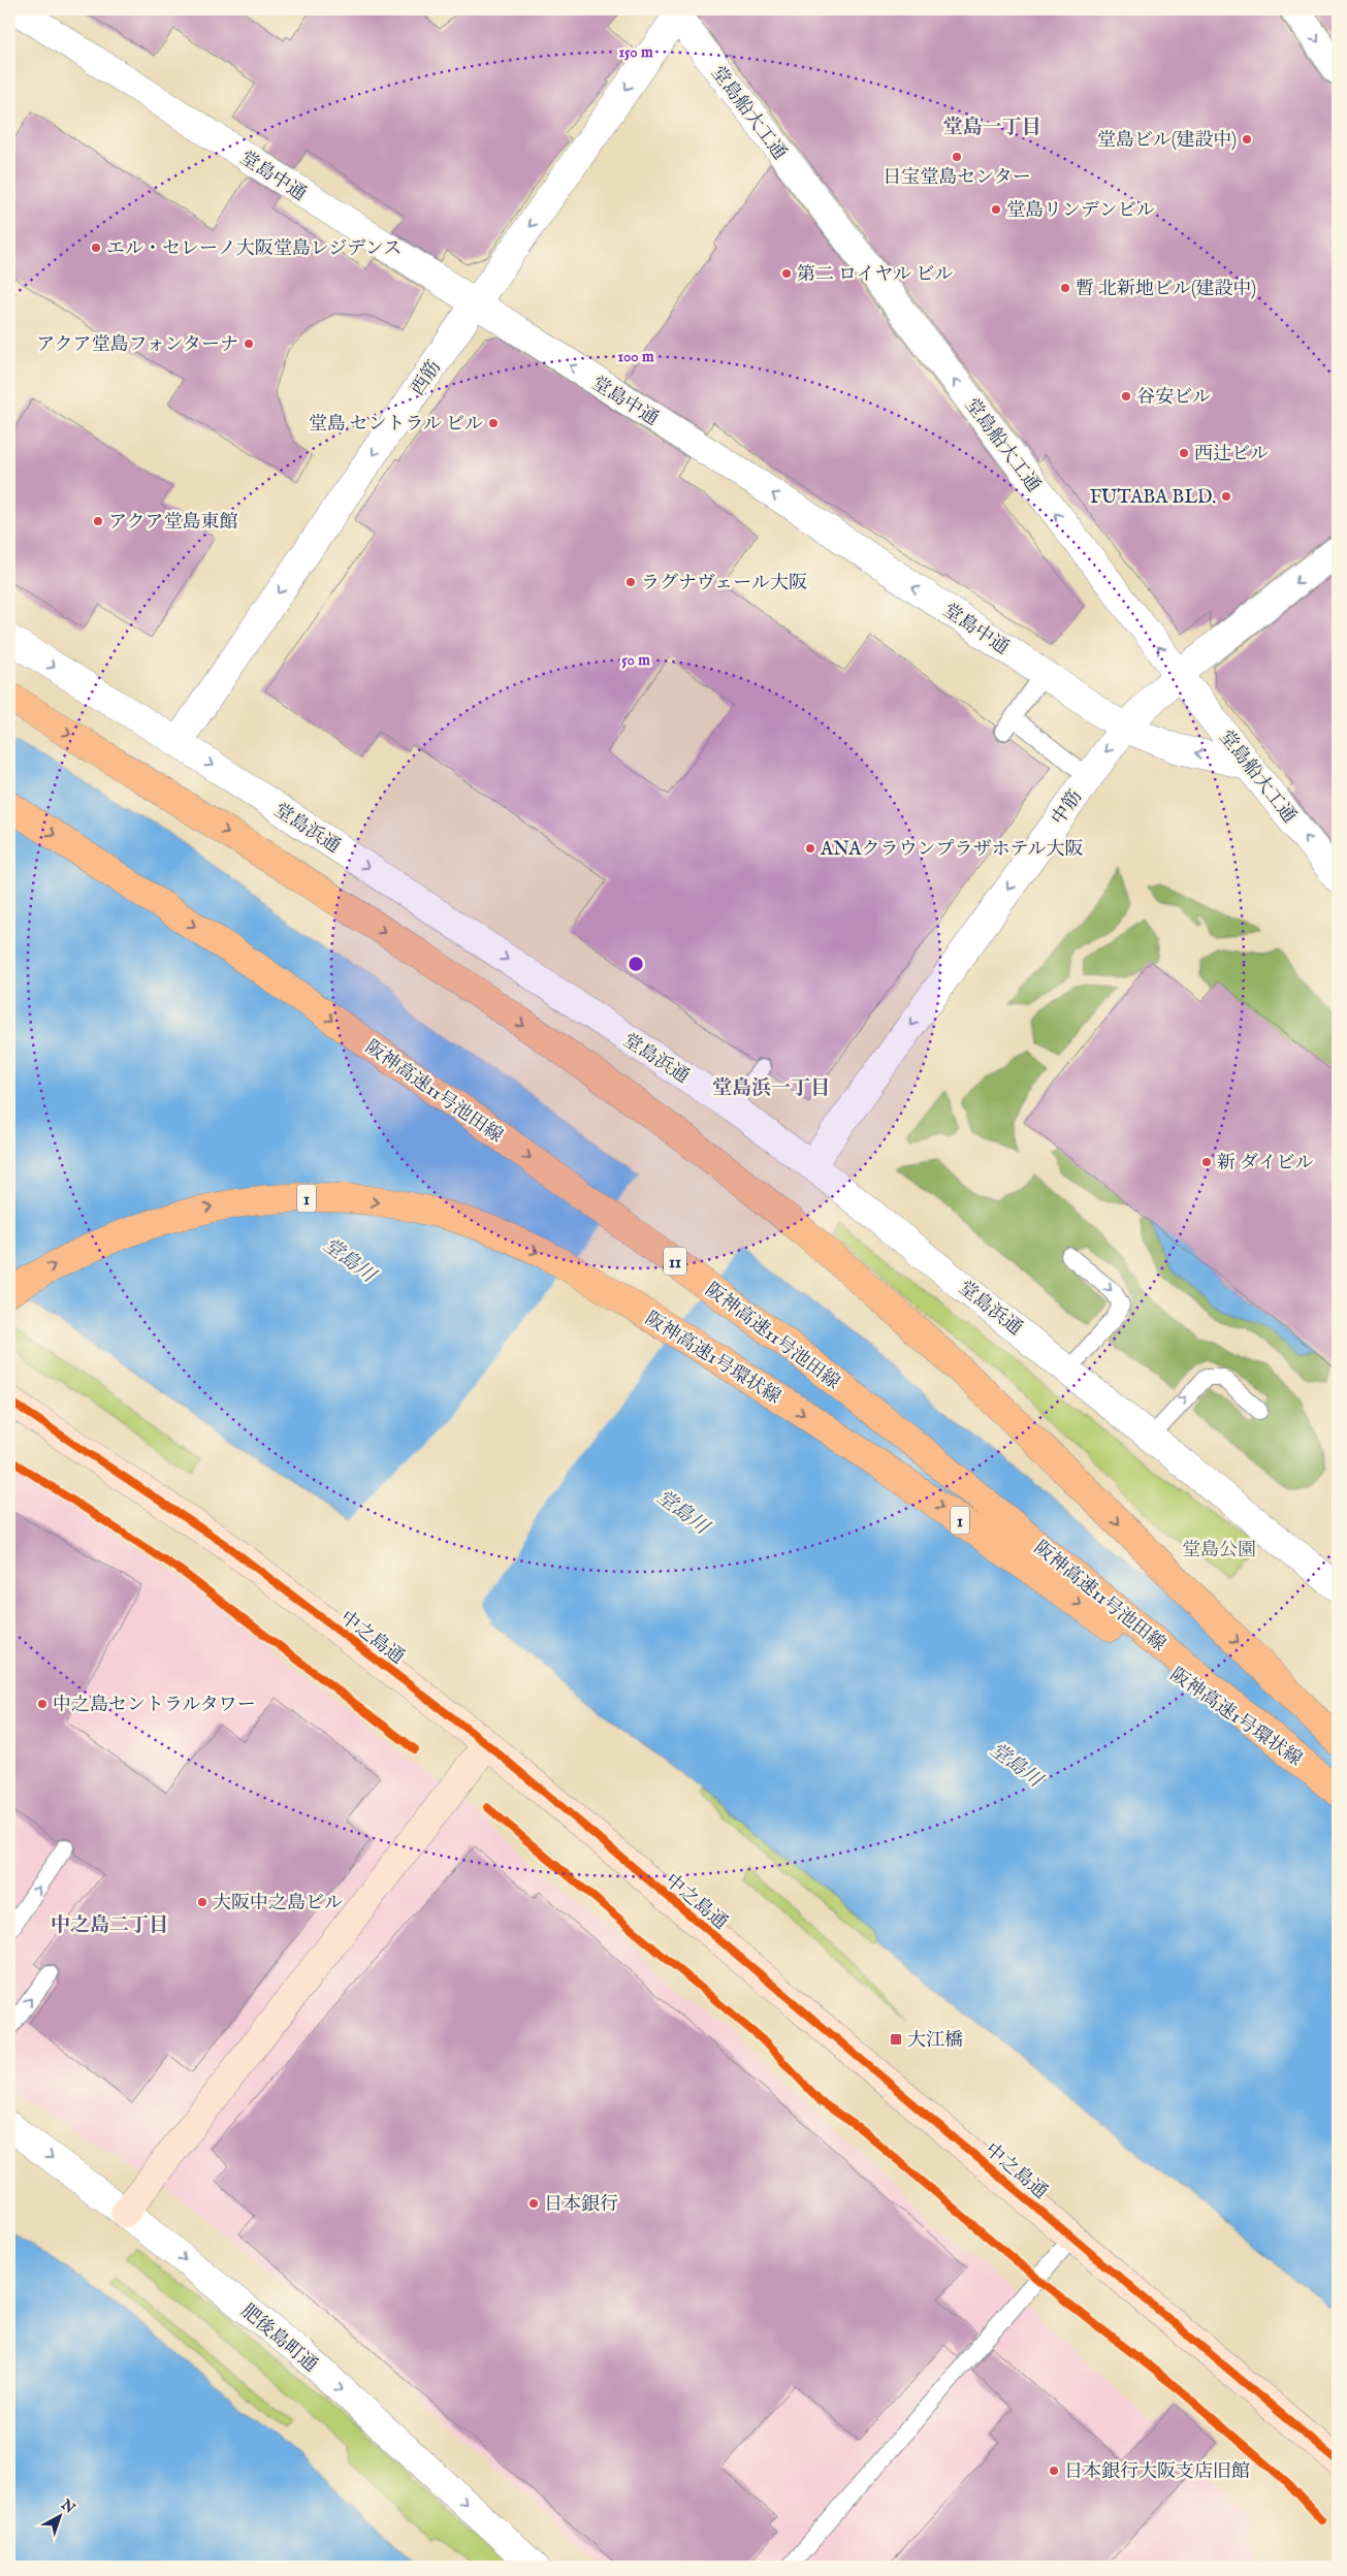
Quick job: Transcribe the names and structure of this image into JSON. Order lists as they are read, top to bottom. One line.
{"streets":{"highway":["阪神高速11号池田線","1","11","阪神高速1号環状線"],"street":["堂島船大工通","堂島中通","西筋","中筋","堂島浜通","中之島通","肥後島町通"]},"crossings":[["堂島船大工通","堂島中通"],["堂島船大工通","西筋"],["堂島船大工通","中筋"],["堂島中通","西筋"],["堂島中通","中筋"],["西筋","堂島浜通"],["中筋","堂島浜通"],["阪神高速11号池田線","阪神高速1号環状線"]],"one_way":["堂島船大工通","堂島中通","西筋","中筋","堂島浜通","肥後島町通"],"districts":["堂島一丁目","堂島浜一丁目","中之島二丁目"],"water":["堂島川"],"parks":["堂島公園"],"places":{"other":["堂島ビル(建設中)","日宝堂島センター","堂島リンデンビル","エル・セレーノ大阪堂島レジデンス","第二 ロイヤル ビル","暫 北新地ビル(建設中)","アクア堂島フォンターナ","谷安ビル","堂島 セントラル ビル","西辻ビル","FUTABA BLD.","アクア堂島東館","ラグナヴェール大阪","ANAクラウンプラザホテル大阪","新 ダイビル","中之島セントラルタワー","大阪中之島ビル","日本銀行","日本銀行大阪支店旧館"],"transit":["大江橋"]},"north":"top right","rings":["150 m","100 m","50 m"]}
